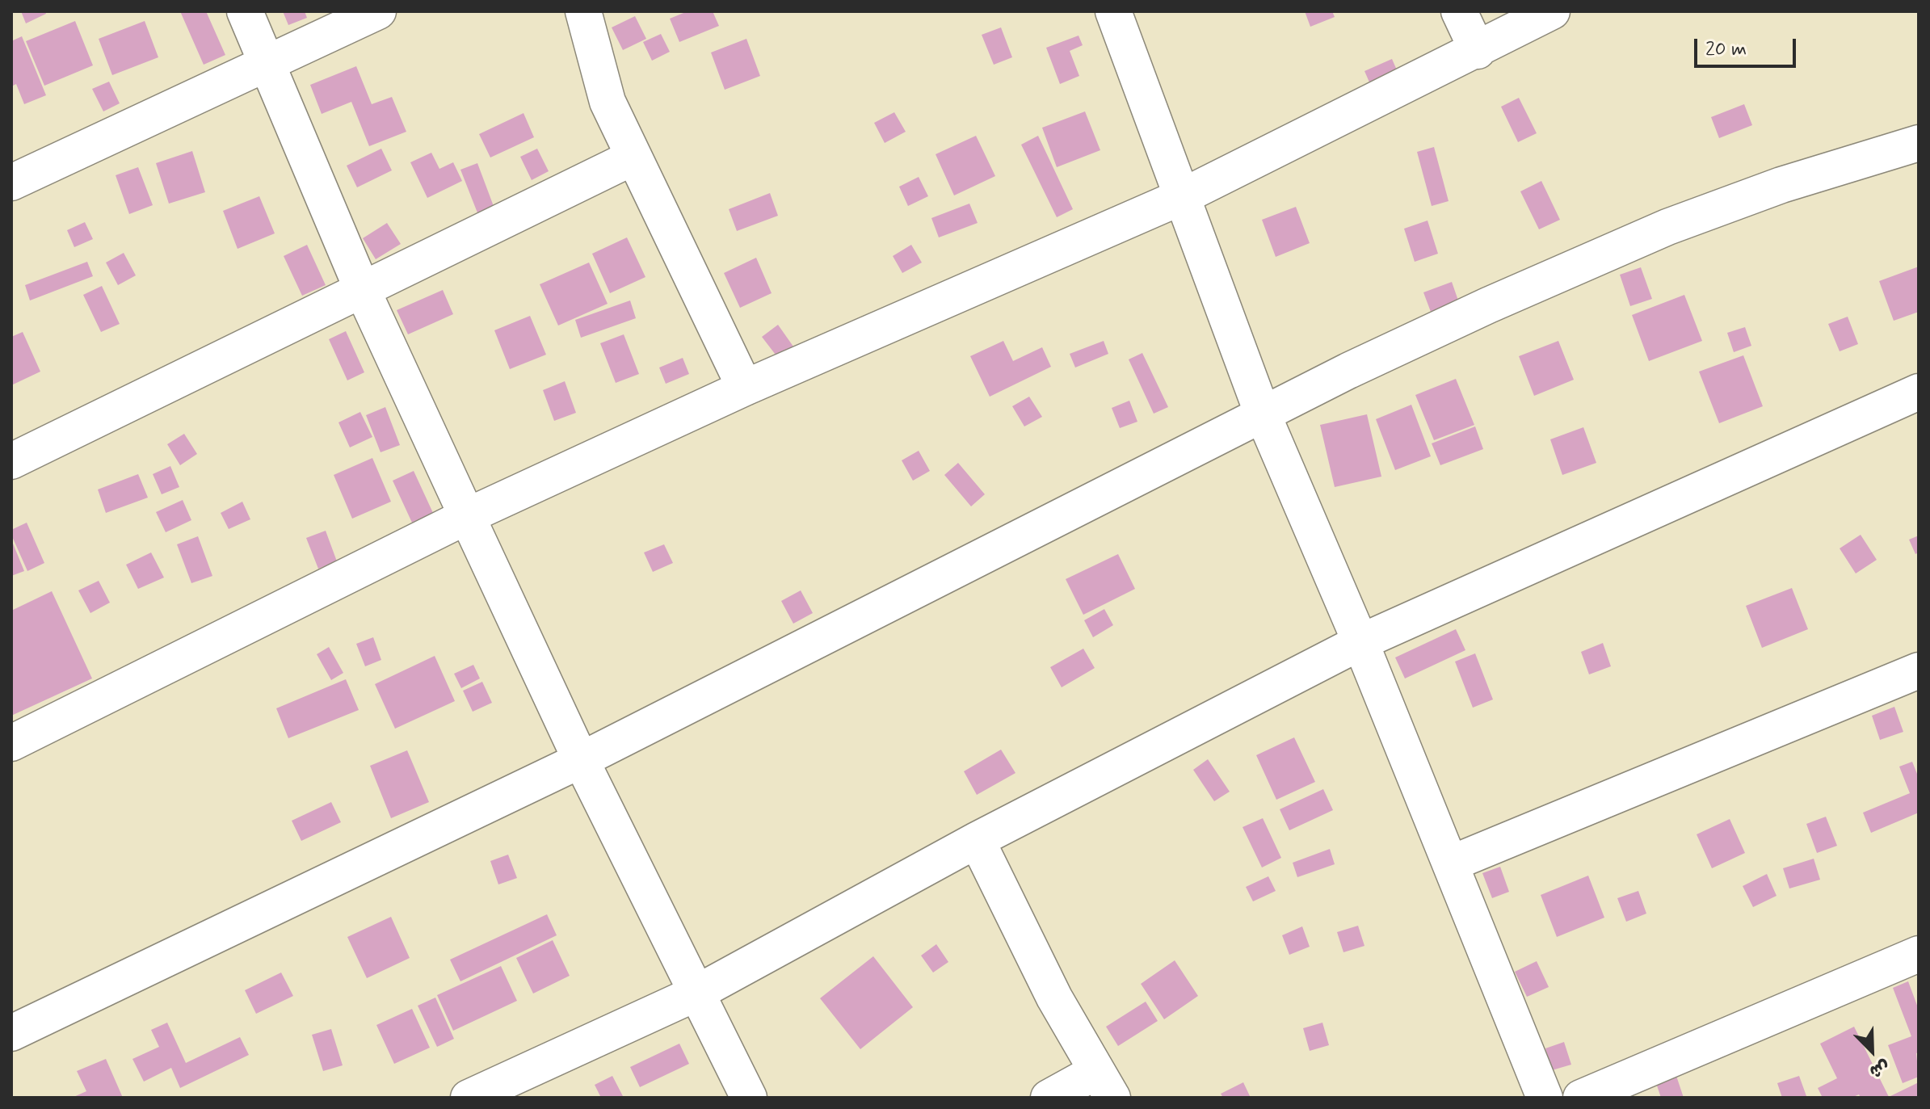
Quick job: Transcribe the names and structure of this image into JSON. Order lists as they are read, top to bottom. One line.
{"scale_bar":"20 m","north":"bottom right"}
